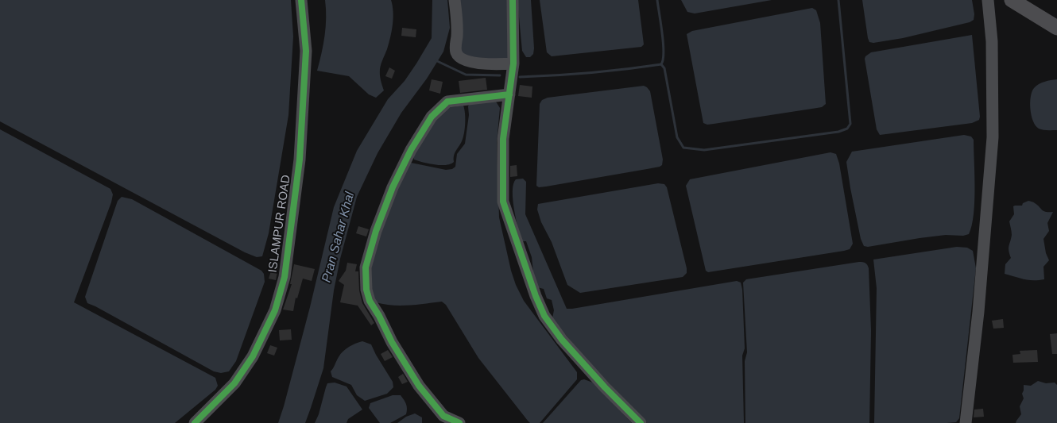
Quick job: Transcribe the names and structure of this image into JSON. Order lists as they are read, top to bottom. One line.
{"streets":{"street":["ISLAMPUR ROAD"]},"water":["Pran Sahar Khal"]}
